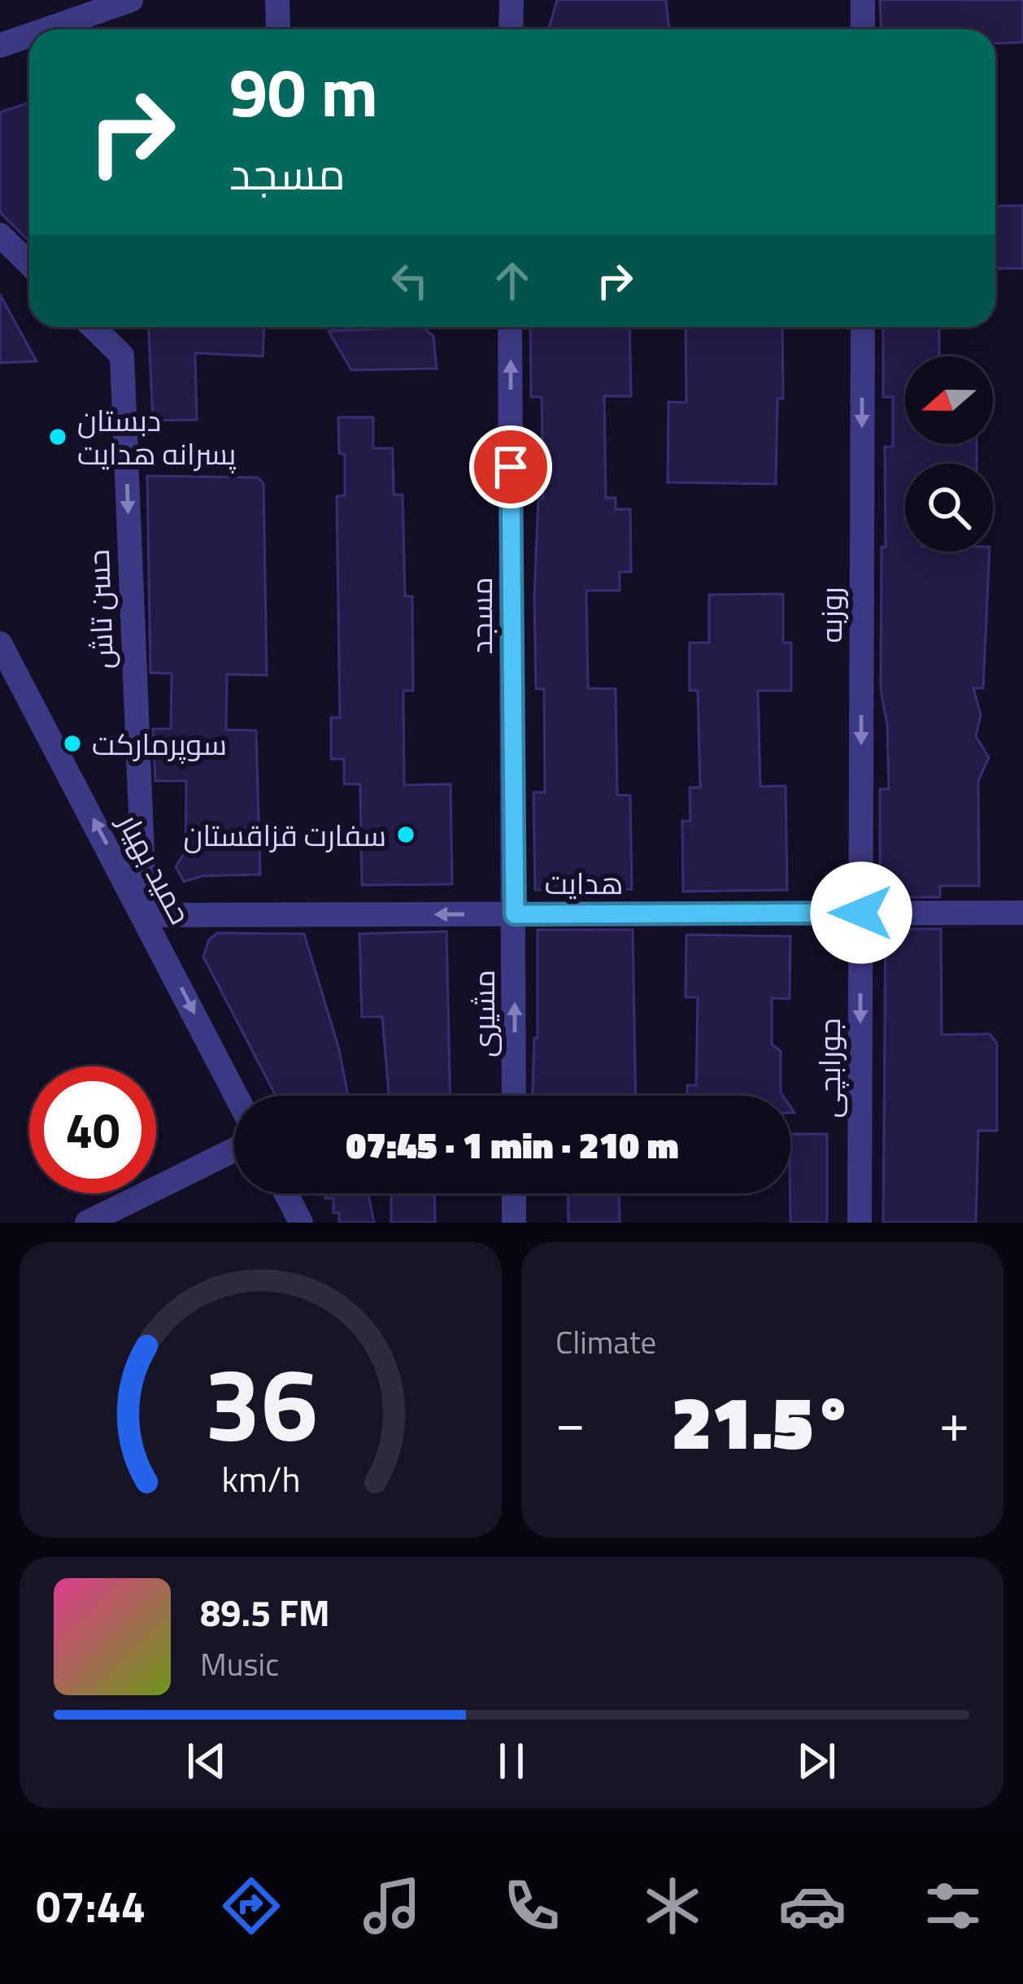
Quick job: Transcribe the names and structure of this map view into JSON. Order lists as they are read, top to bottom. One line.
{"streets":{"street":["حسن تاش","روزبه","مسجد","حمید بهیار","هدایت","مشیری","جورابچی"]},"crossings":[["حسن تاش","حمید بهیار"],["حسن تاش","هدایت"],["روزبه","هدایت"],["روزبه","جورابچی"],["مسجد","هدایت"],["مسجد","مشیری"],["حمید بهیار","هدایت"],["هدایت","مشیری"],["هدایت","جورابچی"]],"one_way":["حسن تاش","روزبه","مسجد","هدایت","مشیری","جورابچی"],"places":["دبستان پسرانه هدایت","سوپرمارکت","سفارت قزاقستان"],"north":"left","page":{"turn":["90 m","مسجد"],"limit":"40","trip":"07:45 · 1 min · 210 m","tile":"Climate","heat":["−","21.5°","+"],"song":["89.5 FM","Music"],"tabs":"07:44","gauge":["36","km/h"]}}
